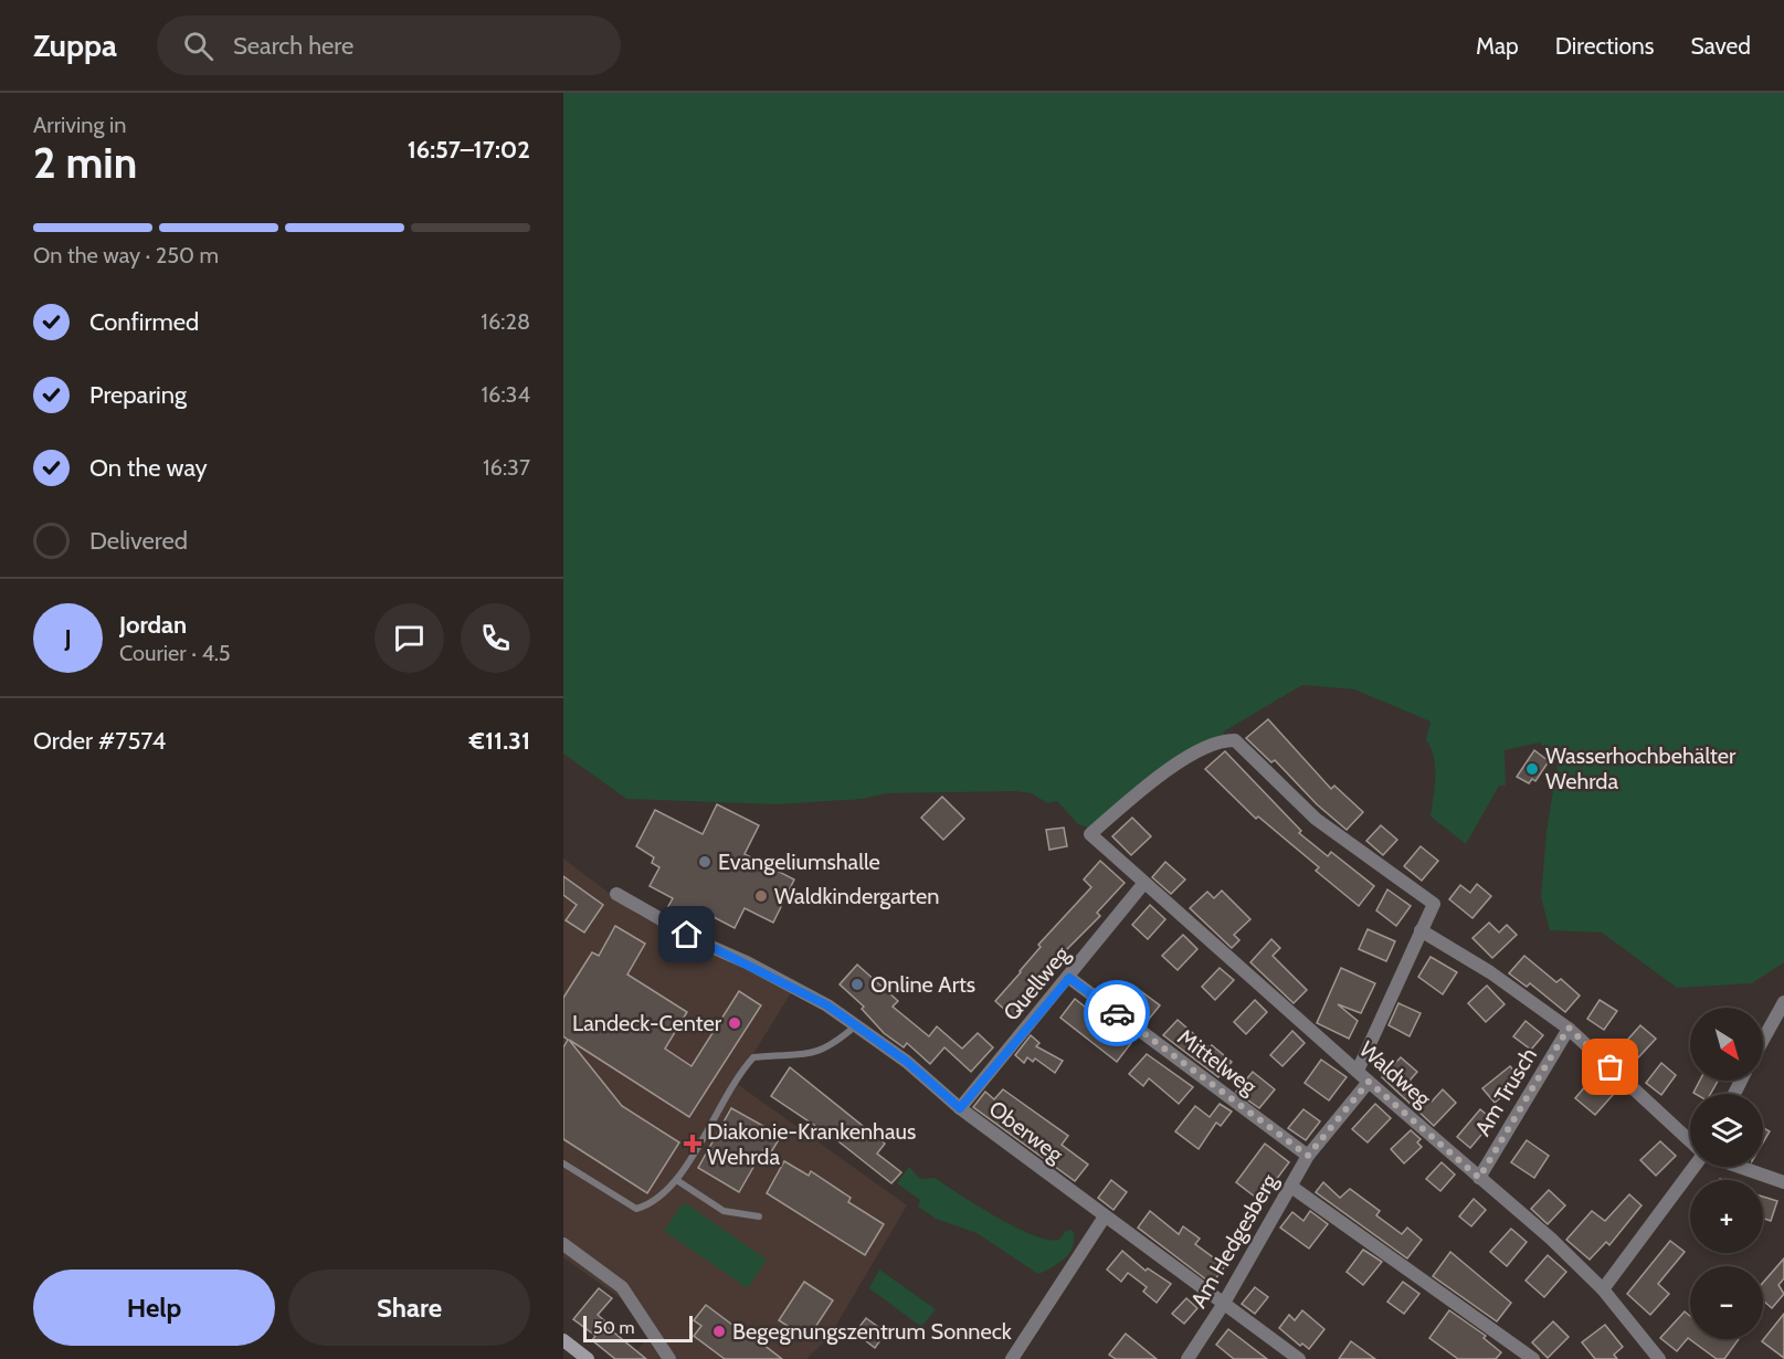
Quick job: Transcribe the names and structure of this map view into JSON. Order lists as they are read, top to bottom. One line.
{"streets":{"street":["Quellweg","Mittelweg","Waldweg","Am Trusch","Oberweg","Am Hedgesberg"]},"crossings":[["Quellweg","Mittelweg"],["Quellweg","Waldweg"],["Quellweg","Oberweg"],["Mittelweg","Am Hedgesberg"],["Waldweg","Am Trusch"],["Waldweg","Am Hedgesberg"],["Oberweg","Am Hedgesberg"]],"places":{"other":["Wasserhochbehälter Wehrda","Evangeliumshalle","Waldkindergarten","Online Arts","Landeck-Center","Begegnungszentrum Sonneck"],"health":["Diakonie-Krankenhaus Wehrda"]},"scale_bar":"50 m","north":"bottom right","page":{"header":"Zuppa","search":"Search here","nav":["Map","Directions","Saved"],"heading":["2 min","Arriving in","16:57–17:02"],"panel":["Jordan","Courier · 4.5","Order #7574","€11.31"],"bar":"On the way · 250 m","list":[["Confirmed","16:28"],["Preparing","16:34"],["On the way","16:37"],"Delivered"],"round":"J","map_buttons":["+","−"],"buttons":["Help","Share"],"scale":"50 m"}}
